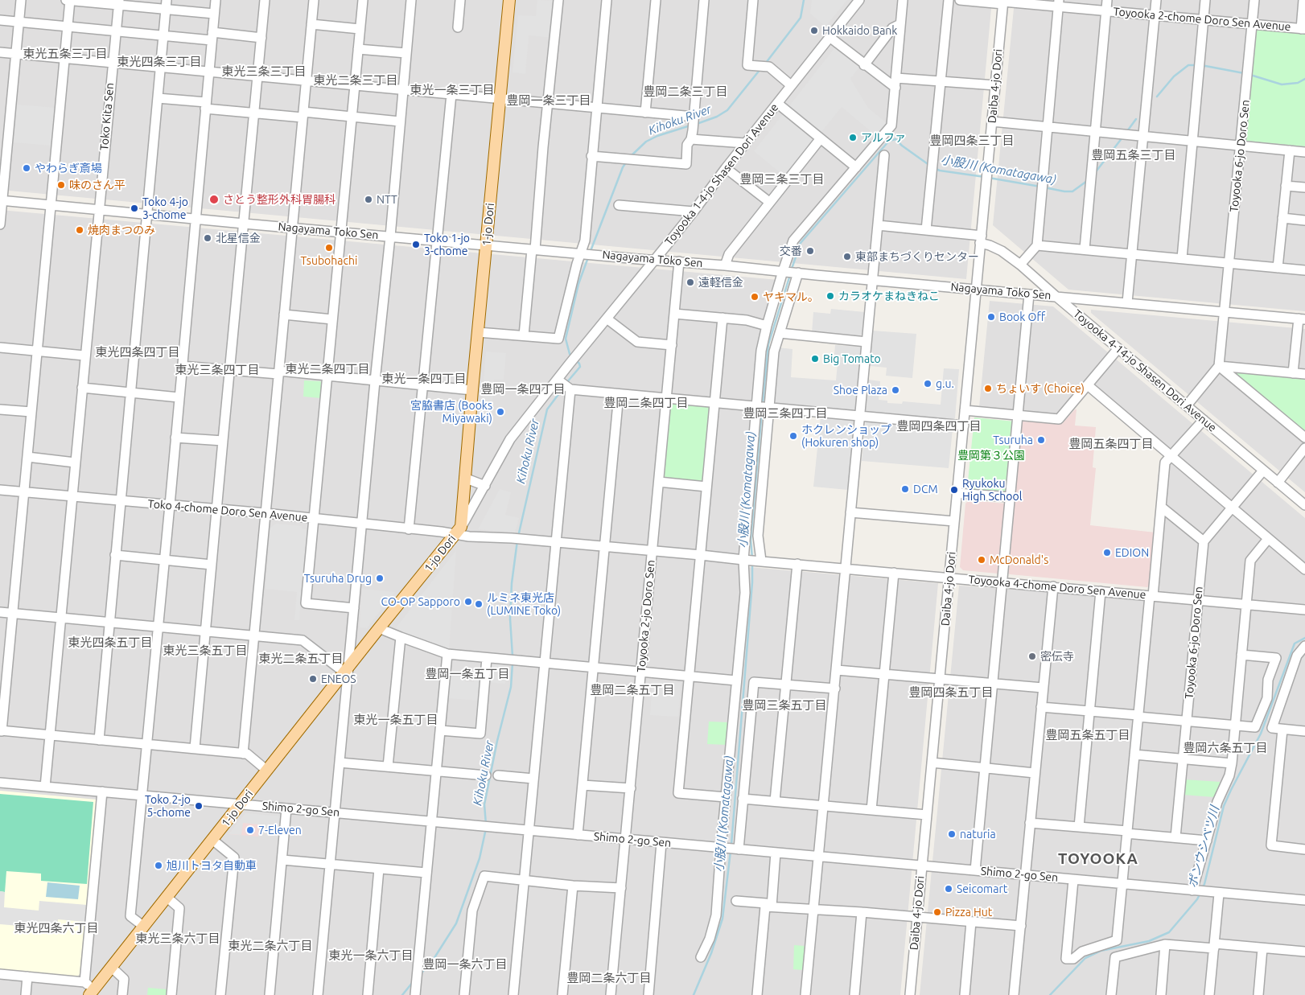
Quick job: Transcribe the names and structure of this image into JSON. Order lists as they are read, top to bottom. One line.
{"streets":{"main road":["1-jo Dori"],"street":["Toyooka 2-chome Doro Sen Avenue","Daiba 4-jo Dori","Toko Kita Sen","Toyooka 6-jo Doro Sen","Toyooka 1-4-jo Shasen Dori Avenue","Nagayama Toko Sen","Toyooka 4-14-jo Shasen Dori Avenue","Toko 4-chome Doro Sen Avenue","Toyooka 4-chome Doro Sen Avenue","Toyooka 2-jo Doro Sen","Shimo 2-go Sen"]},"crossings":[["Toyooka 2-chome Doro Sen Avenue","Daiba 4-jo Dori"],["Toyooka 2-chome Doro Sen Avenue","Toyooka 6-jo Doro Sen"],["Daiba 4-jo Dori","Nagayama Toko Sen"],["Daiba 4-jo Dori","Toyooka 4-14-jo Shasen Dori Avenue"],["Daiba 4-jo Dori","Toyooka 4-chome Doro Sen Avenue"],["Daiba 4-jo Dori","Shimo 2-go Sen"],["Toko Kita Sen","Nagayama Toko Sen"],["Toko Kita Sen","Toko 4-chome Doro Sen Avenue"],["Toko Kita Sen","Shimo 2-go Sen"],["Toyooka 6-jo Doro Sen","Nagayama Toko Sen"],["Toyooka 6-jo Doro Sen","Toyooka 4-chome Doro Sen Avenue"],["Toyooka 1-4-jo Shasen Dori Avenue","1-jo Dori"],["Toyooka 1-4-jo Shasen Dori Avenue","Nagayama Toko Sen"],["Toyooka 1-4-jo Shasen Dori Avenue","Toko 4-chome Doro Sen Avenue"],["Toyooka 1-4-jo Shasen Dori Avenue","Toyooka 4-chome Doro Sen Avenue"],["1-jo Dori","Nagayama Toko Sen"],["1-jo Dori","Toko 4-chome Doro Sen Avenue"],["1-jo Dori","Toyooka 4-chome Doro Sen Avenue"],["1-jo Dori","Shimo 2-go Sen"],["Nagayama Toko Sen","Toyooka 4-14-jo Shasen Dori Avenue"],["Nagayama Toko Sen","Toyooka 2-jo Doro Sen"],["Toko 4-chome Doro Sen Avenue","Toyooka 4-chome Doro Sen Avenue"],["Toyooka 4-chome Doro Sen Avenue","Toyooka 2-jo Doro Sen"],["Toyooka 2-jo Doro Sen","Shimo 2-go Sen"]],"districts":["東光五条三丁目","東光四条三丁目","東光三条三丁目","東光二条三丁目","東光一条三丁目","豊岡二条三丁目","豊岡一条三丁目","豊岡四条三丁目","豊岡五条三丁目","豊岡三条三丁目","東光四条四丁目","東光二条四丁目","東光三条四丁目","東光一条四丁目","豊岡一条四丁目","豊岡二条四丁目","豊岡三条四丁目","豊岡四条四丁目","豊岡五条四丁目","東光四条五丁目","東光三条五丁目","東光二条五丁目","豊岡一条五丁目","豊岡二条五丁目","豊岡四条五丁目","豊岡三条五丁目","東光一条五丁目","豊岡五条五丁目","豊岡六条五丁目","TOYOOKA","東光四条六丁目","東光三条六丁目","東光二条六丁目","東光一条六丁目","豊岡一条六丁目","豊岡二条六丁目"],"water":["Kihoku River","小股川 (Komatagawa)","ポンウシベツ川"],"parks":["豊岡第３公園"],"places":["Hokkaido Bank","アルファ","やわらぎ斎場","味のさん平","さとう整形外科胃腸科","NTT","Toko 4-jo 3-chome","焼肉まつのみ","北星信金","Toko 1-jo 3-chome","Tsubohachi","交番","東部まちづくりセンター","遠軽信金","カラオケまねきねこ","ヤキマル。","Book Off","Big Tomato","g.u.","ちょいす (Choice)","Shoe Plaza","宮脇書店 (Books Miyawaki)","ホクレンショップ (Hokuren shop)","Tsuruha","DCM","Ryukoku High School","EDION","McDonald's","Tsuruha Drug","CO-OP Sapporo","ルミネ東光店 (LUMINE Toko)","密伝寺","ENEOS","Toko 2-jo 5-chome","7-Eleven","naturia","旭川トヨタ自動車","Seicomart","Pizza Hut"]}
